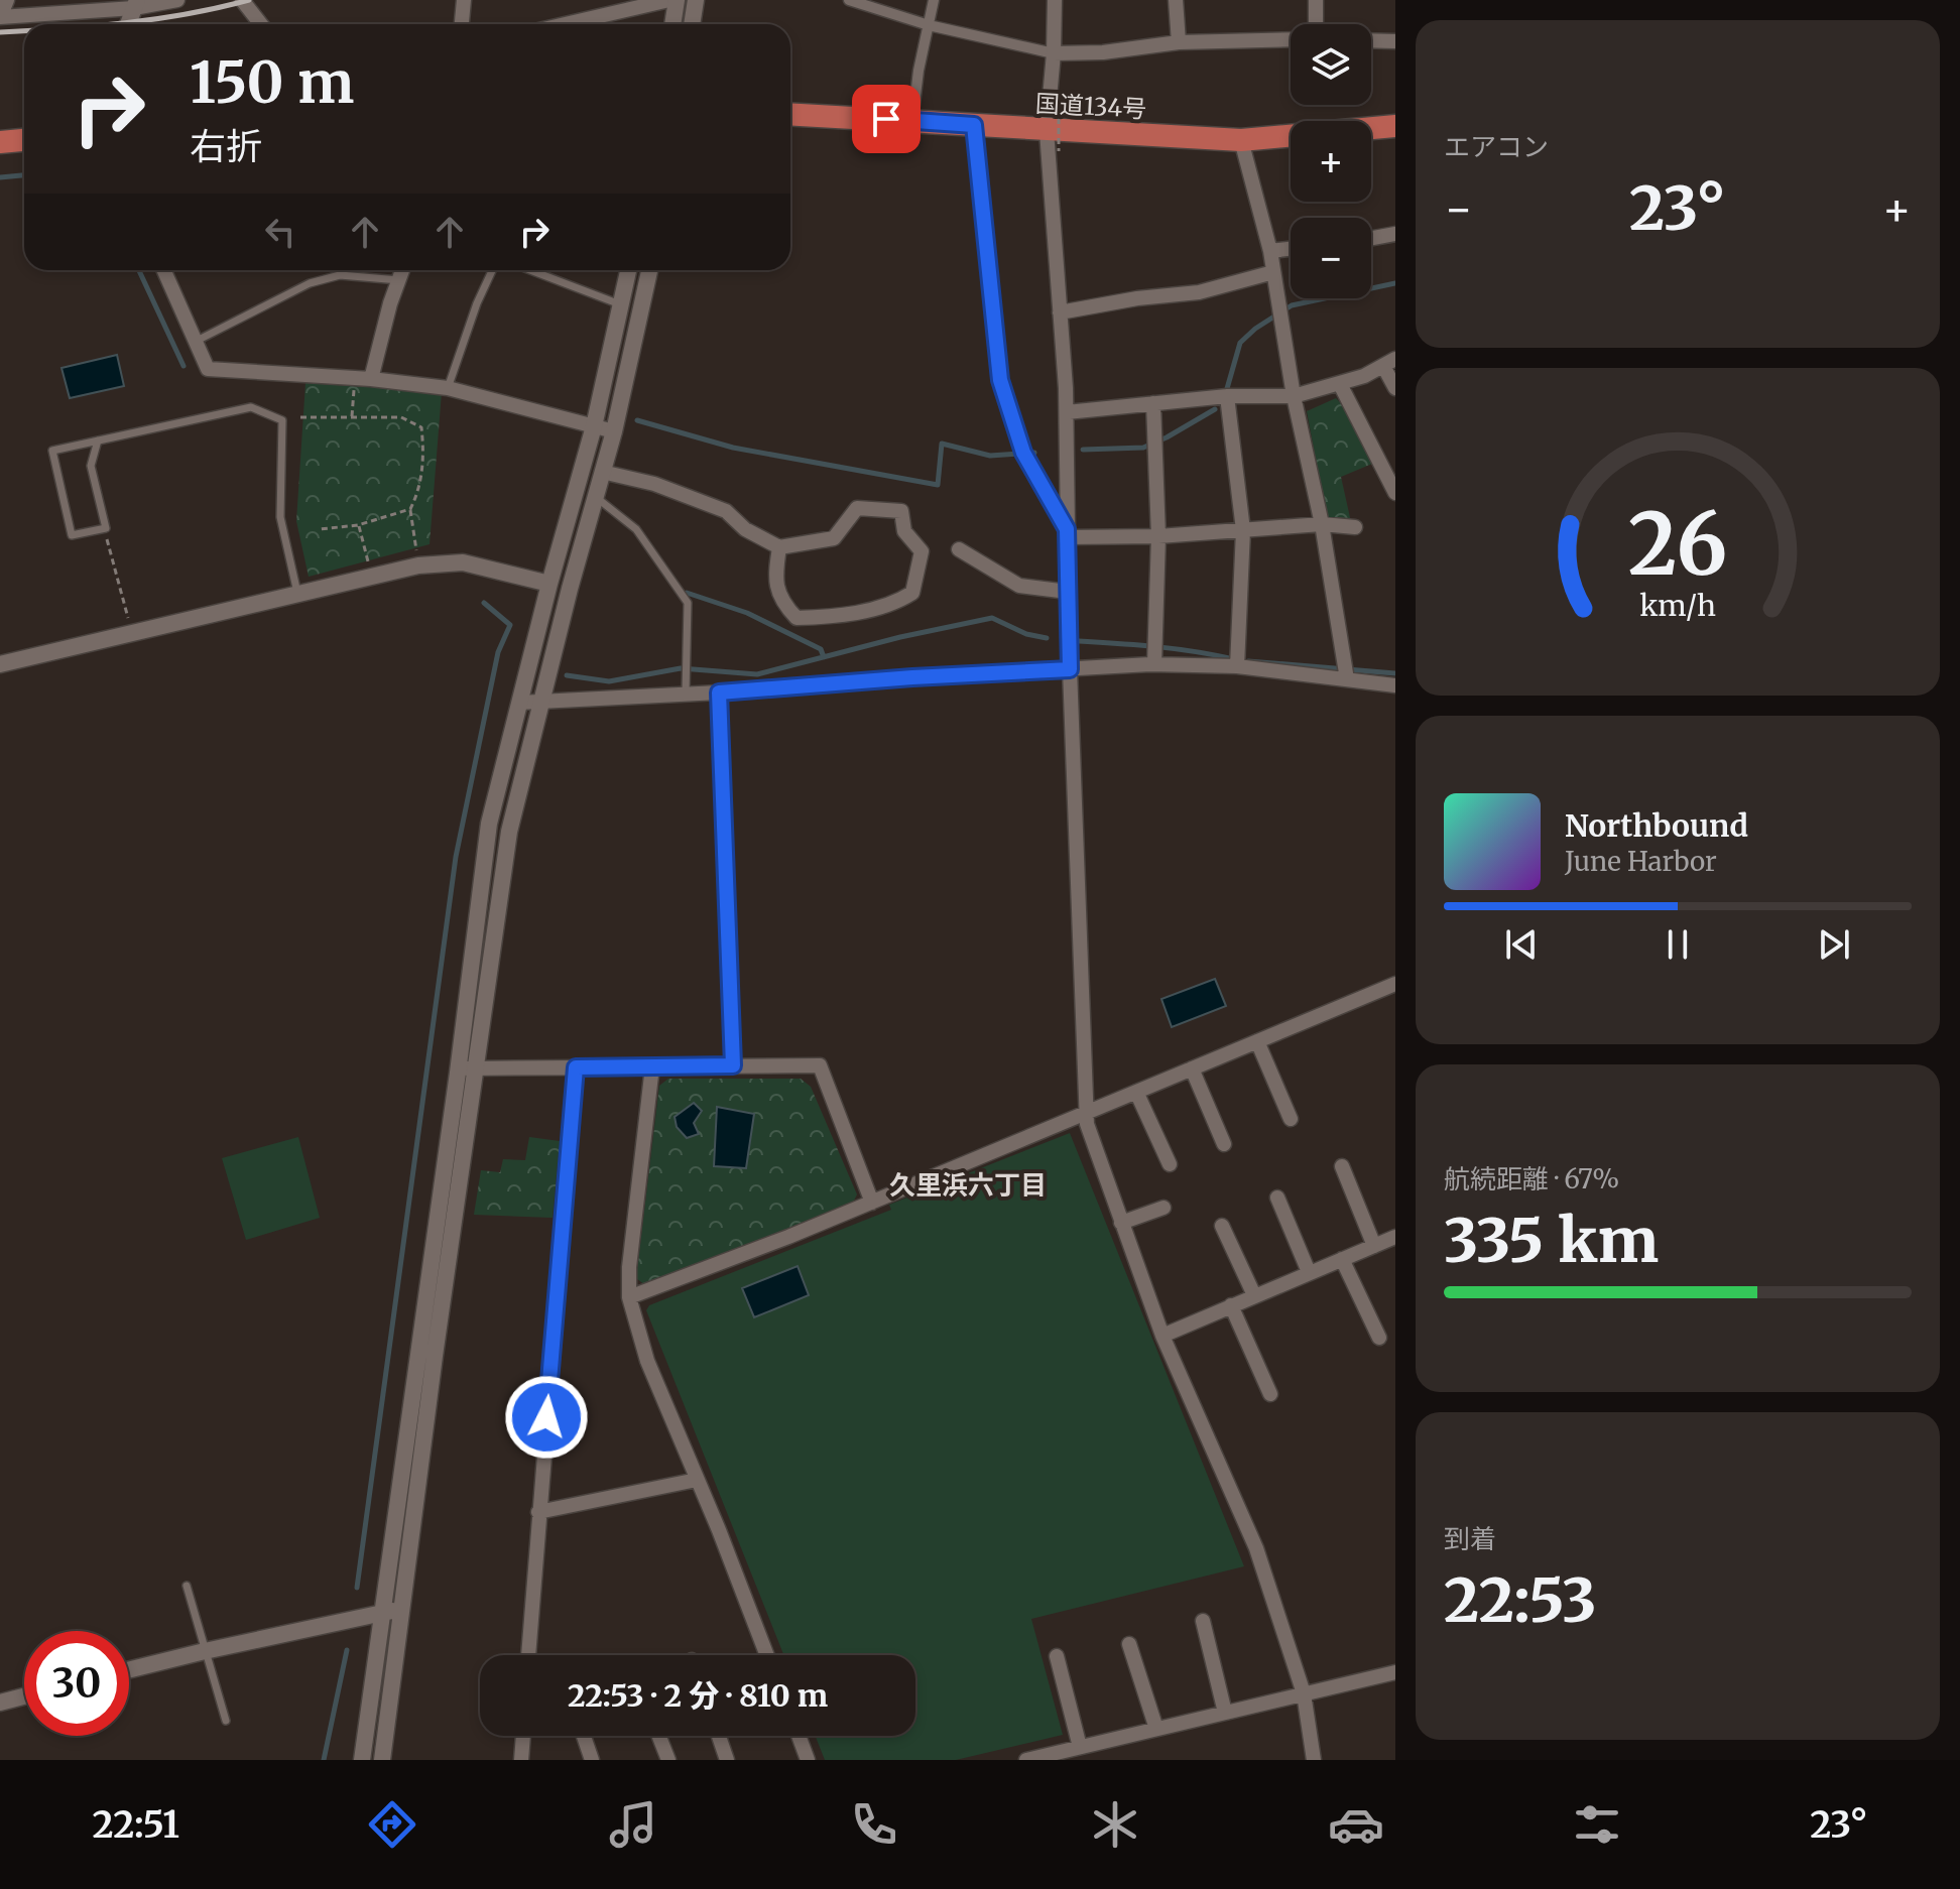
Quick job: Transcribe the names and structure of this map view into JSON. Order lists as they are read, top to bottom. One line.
{"streets":{"highway":["国道134号"]},"districts":["久里浜六丁目"],"page":{"tile":["エアコン",["航続距離 · 67%","335 km"],["到着","22:53"]],"map_buttons":["+","−"],"turn":["150 m","右折"],"heat":["−","23°","+"],"song":["Northbound","June Harbor"],"limit":"30","trip":"22:53 · 2 分 · 810 m","tabs":["22:51","23°"],"gauge":["26","km/h"]}}
